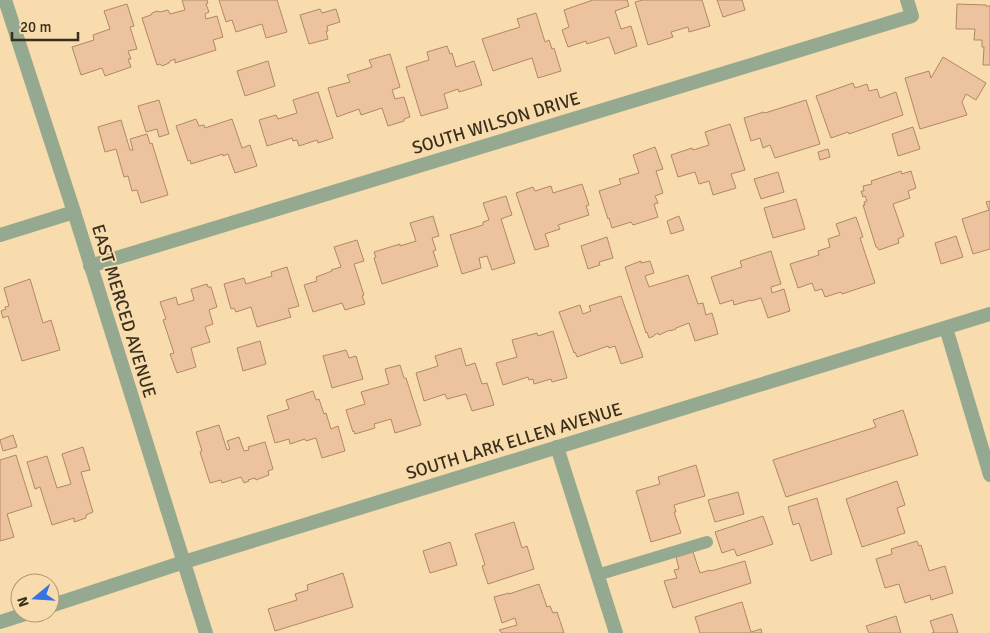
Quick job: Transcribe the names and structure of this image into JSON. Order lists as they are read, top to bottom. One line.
{"streets":{"street":["SOUTH WILSON DRIVE","EAST MERCED AVENUE","SOUTH LARK ELLEN AVENUE"]},"crossings":[["SOUTH WILSON DRIVE","EAST MERCED AVENUE"],["EAST MERCED AVENUE","SOUTH LARK ELLEN AVENUE"]],"scale_bar":"20 m","north":"left"}
